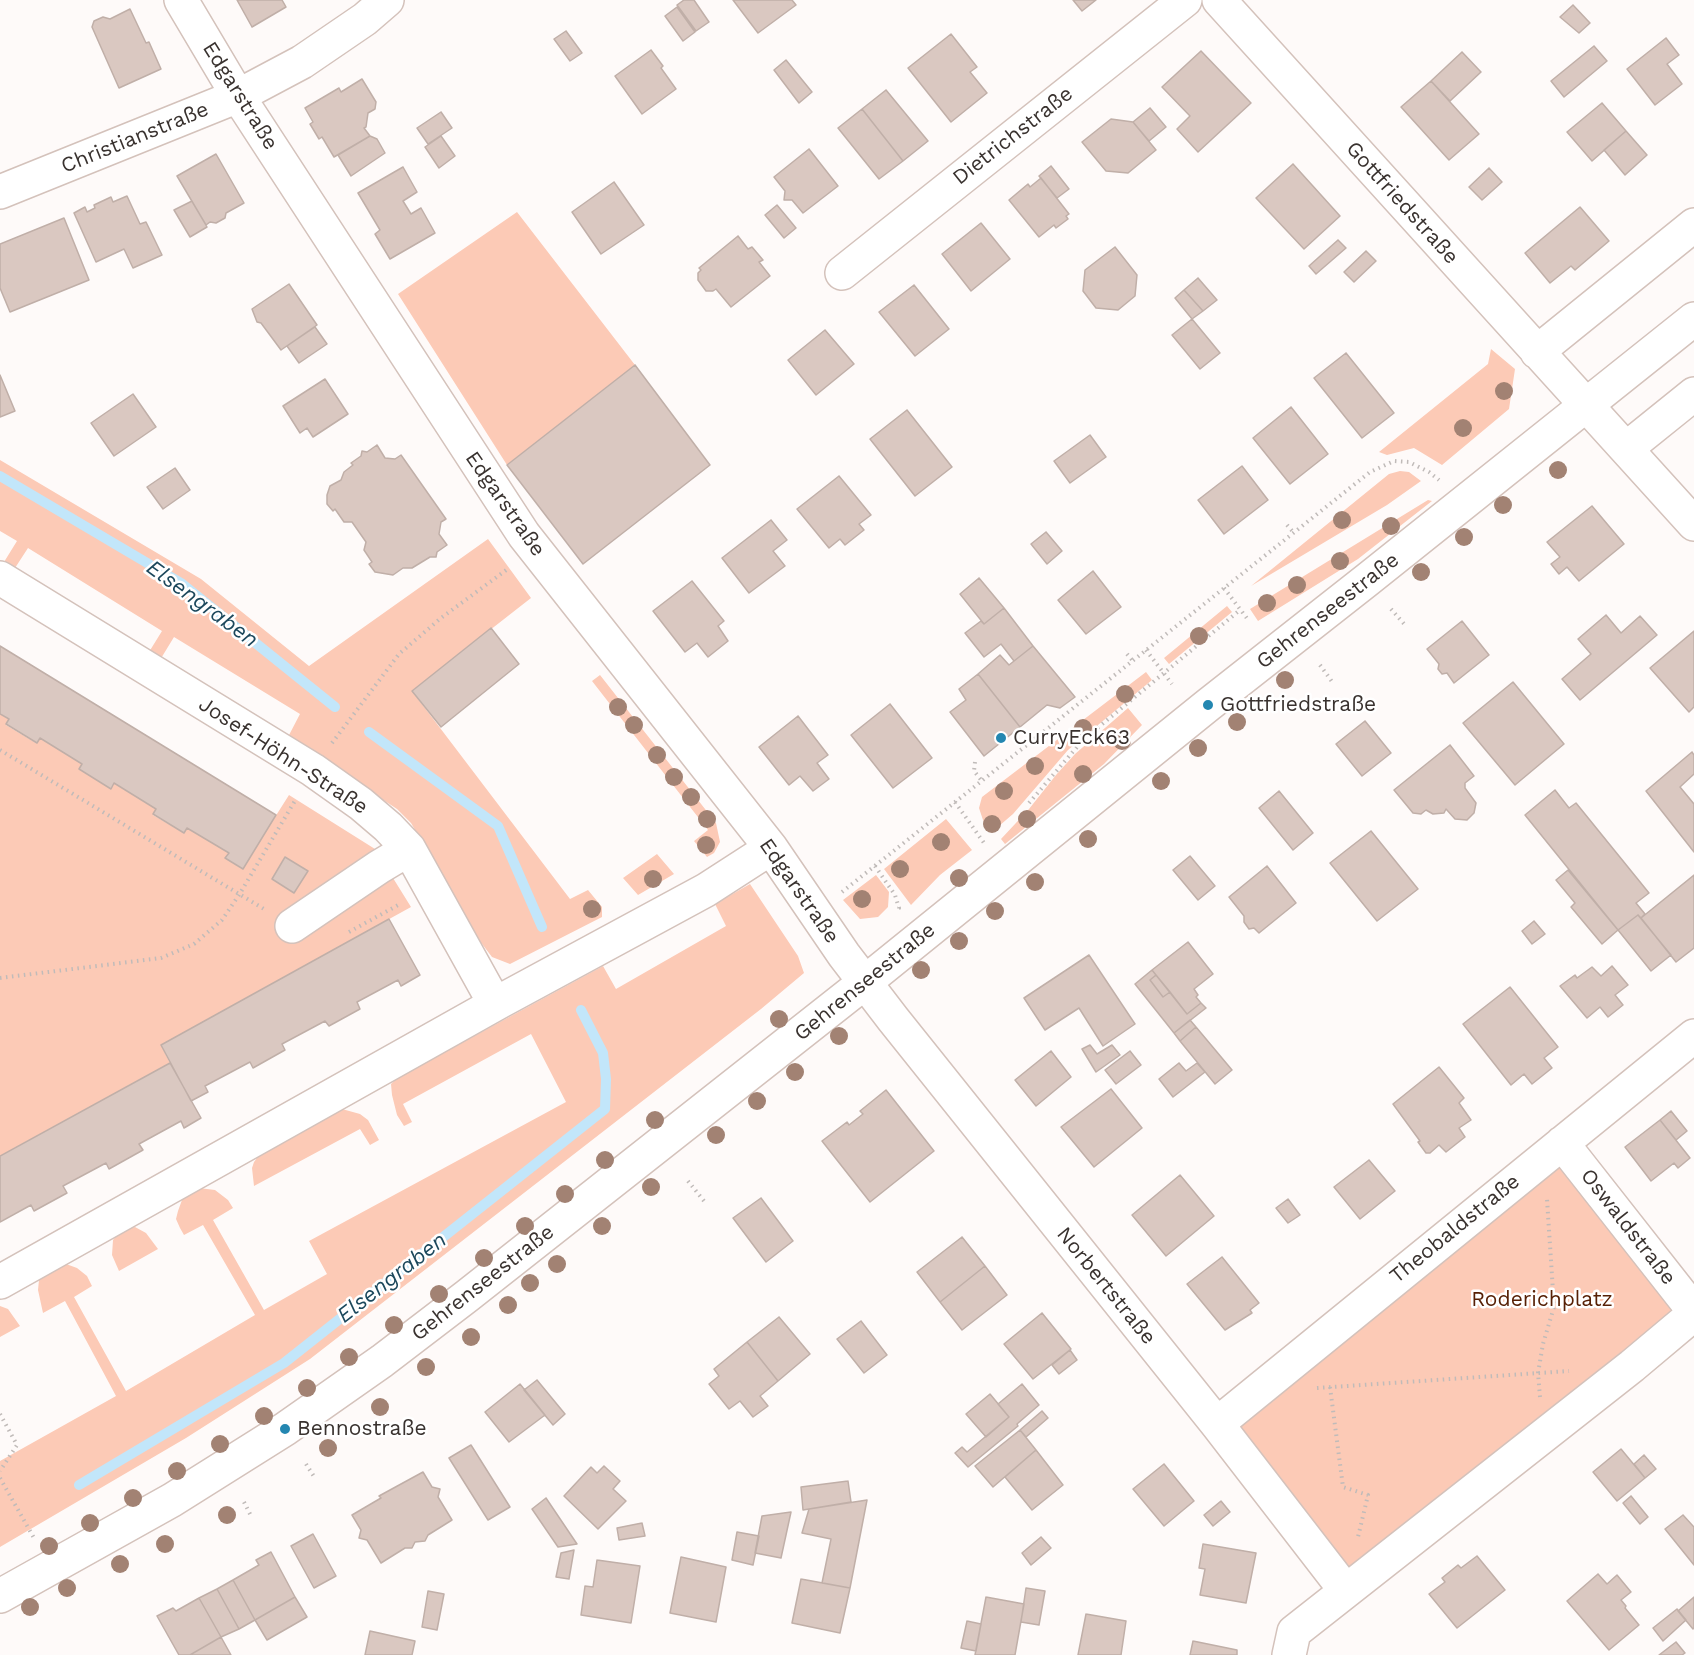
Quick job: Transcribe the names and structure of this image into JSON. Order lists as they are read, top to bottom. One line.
{"streets":{"street":["Edgarstraße","Dietrichstraße","Christianstraße","Gottfriedstraße","Gehrenseestraße","Josef-Höhn-Straße","Oswaldstraße","Theobaldstraße","Norbertstraße"]},"crossings":[["Edgarstraße","Christianstraße"],["Edgarstraße","Gehrenseestraße"],["Edgarstraße","Norbertstraße"],["Gottfriedstraße","Gehrenseestraße"],["Gehrenseestraße","Norbertstraße"],["Oswaldstraße","Theobaldstraße"],["Theobaldstraße","Norbertstraße"]],"water":["Elsengraben"],"parks":["Roderichplatz"],"places":["Gottfriedstraße","CurryEck63","Bennostraße"]}
